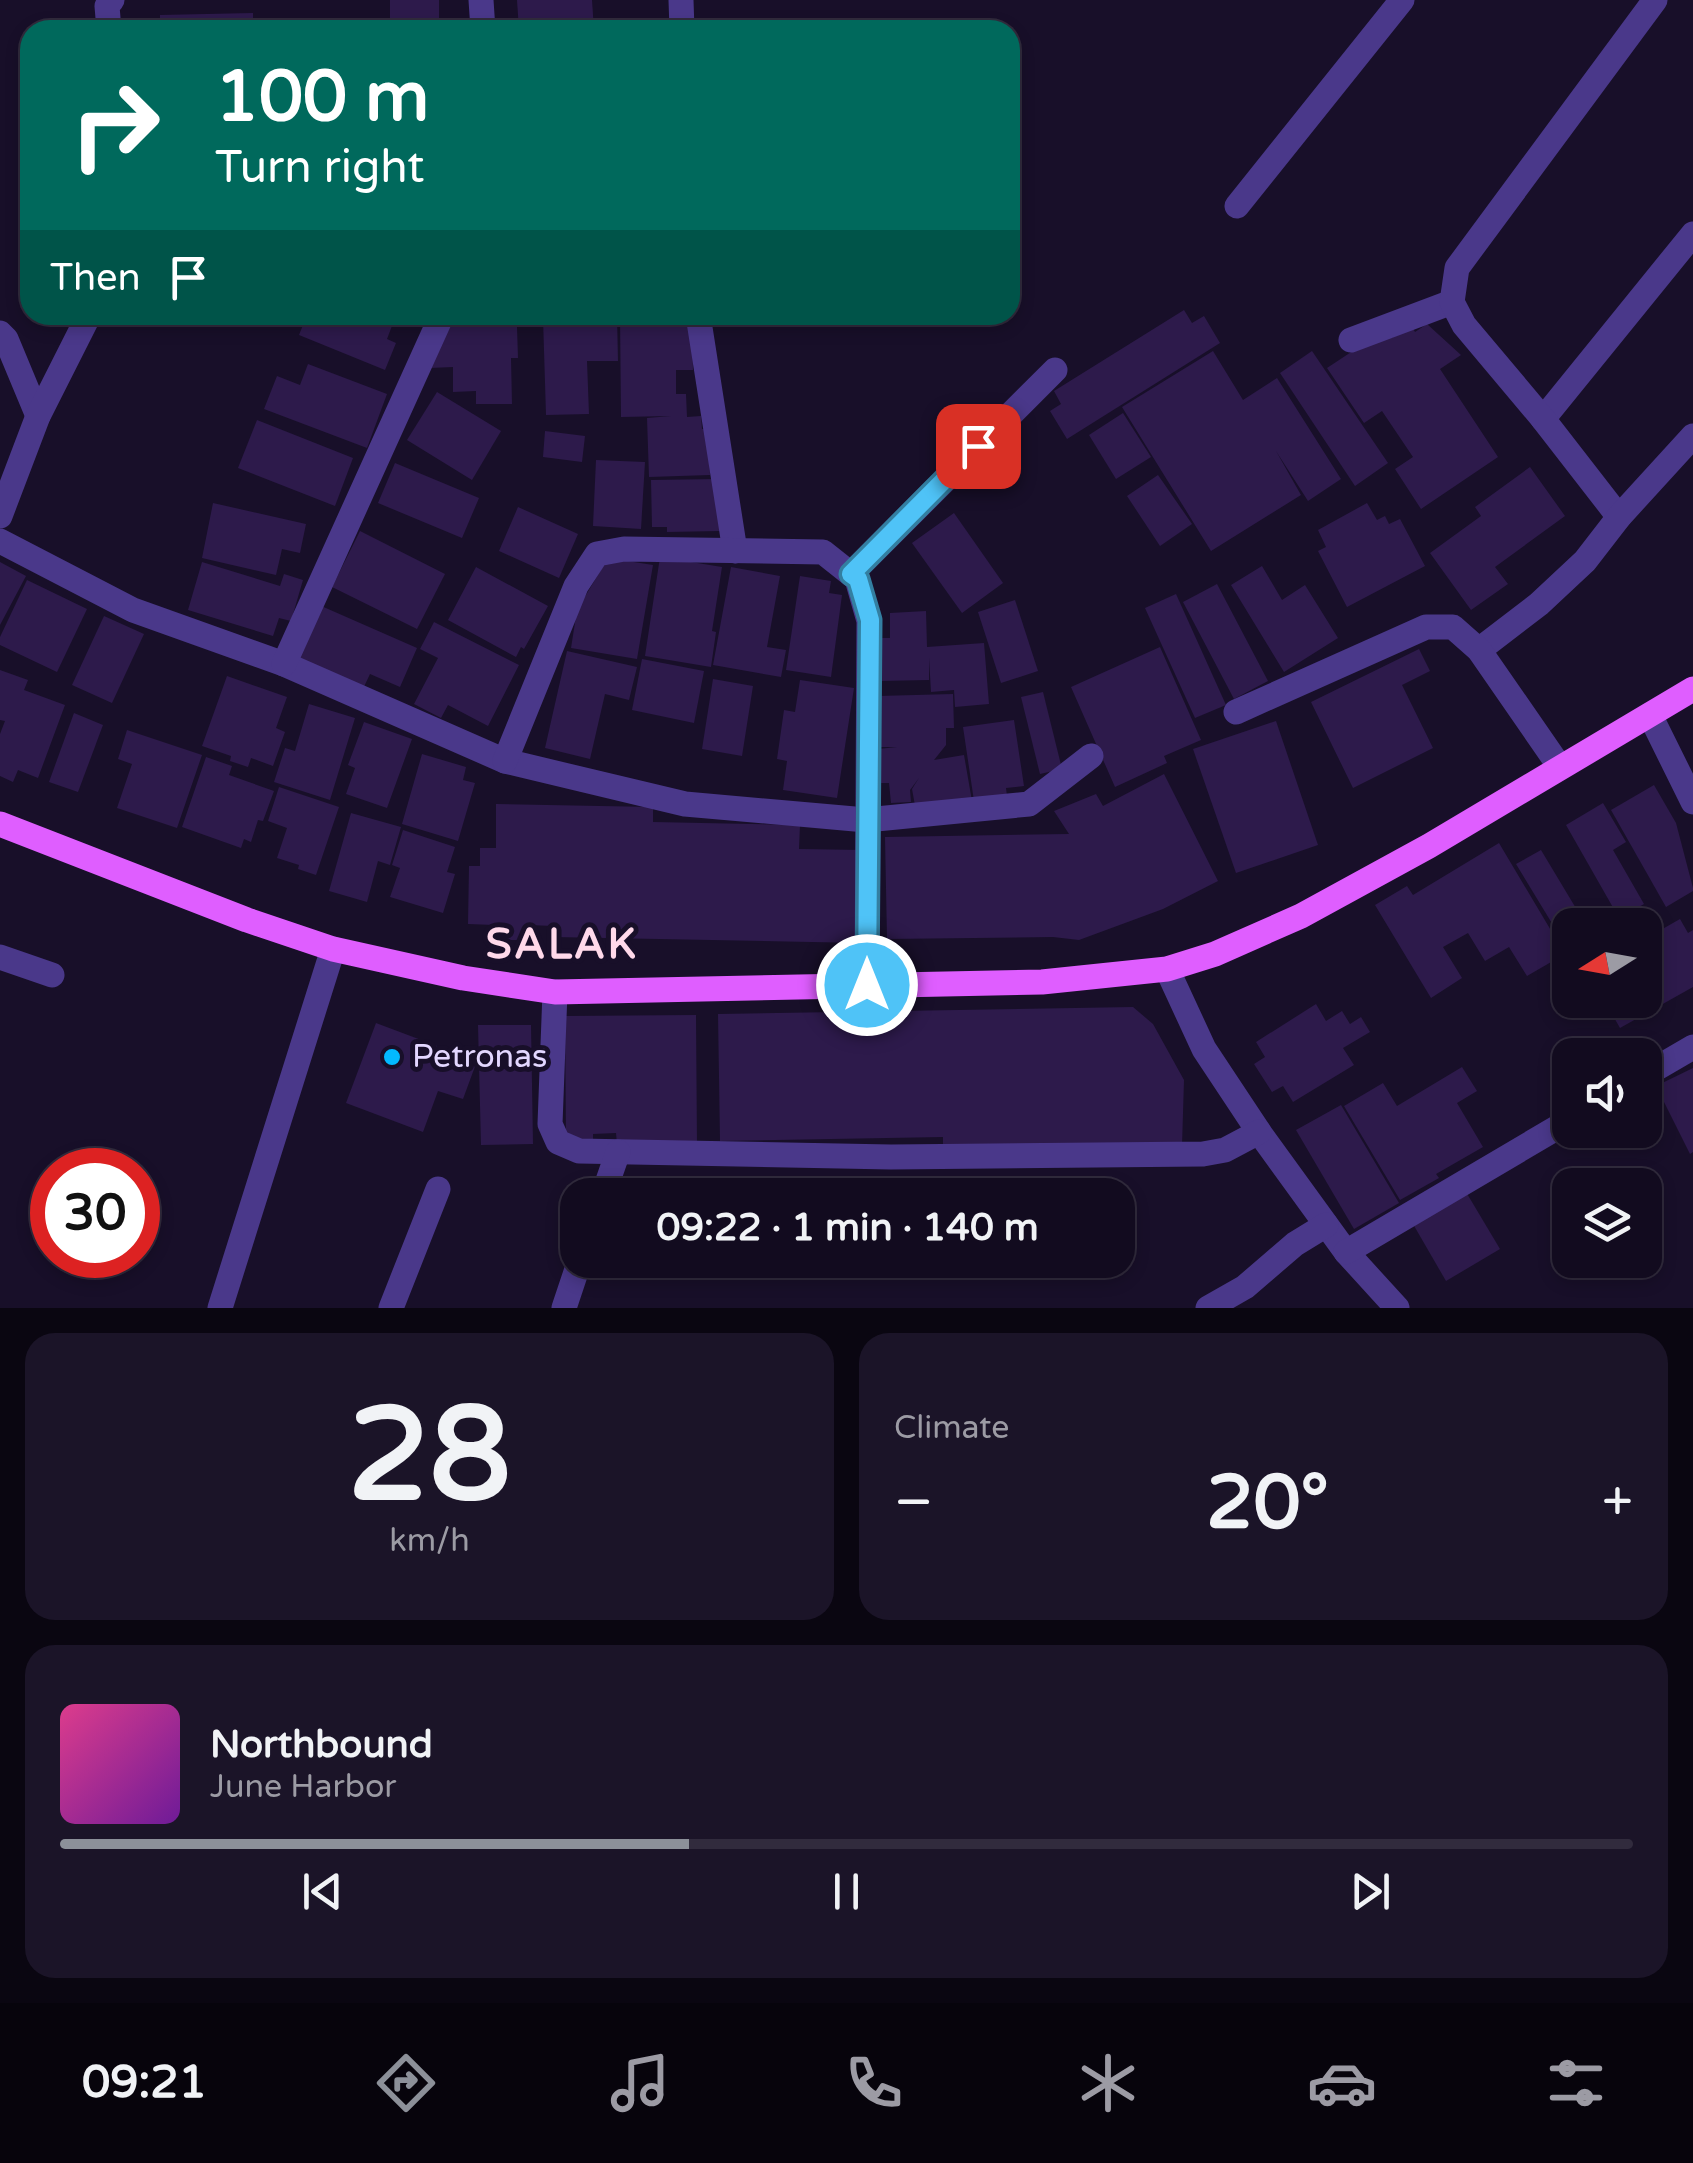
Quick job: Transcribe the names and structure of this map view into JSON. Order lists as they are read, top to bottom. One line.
{"districts":["SALAK"],"places":["Petronas"],"north":"left","page":{"turn":["100 m","Turn right"],"then":"Then","limit":"30","trip":"09:22 · 1 min · 140 m","tile":[["28","km/h"],"Climate"],"heat":["−","20°","+"],"song":["Northbound","June Harbor"],"tabs":"09:21"}}
